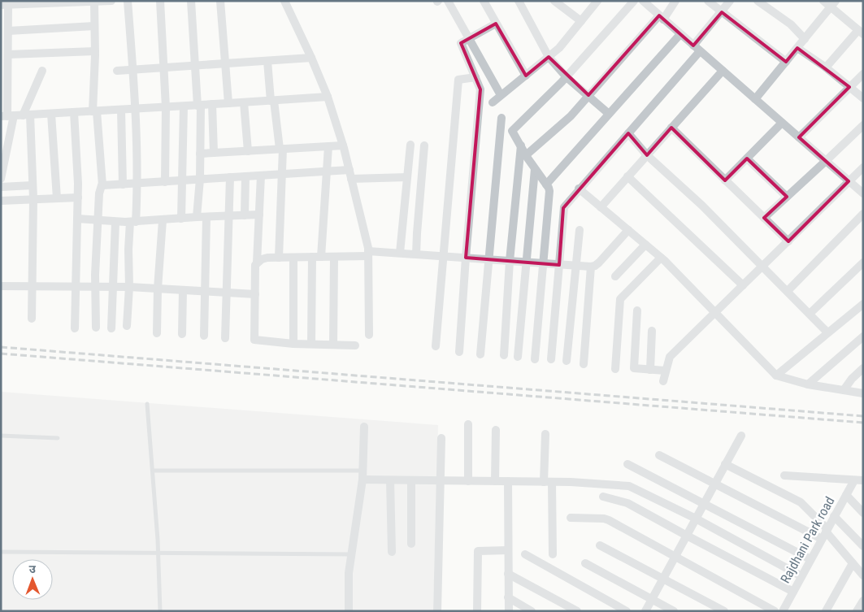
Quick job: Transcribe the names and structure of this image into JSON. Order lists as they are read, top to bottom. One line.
{"streets":{"street":["Rajdhani Park road"]},"north":"top"}
